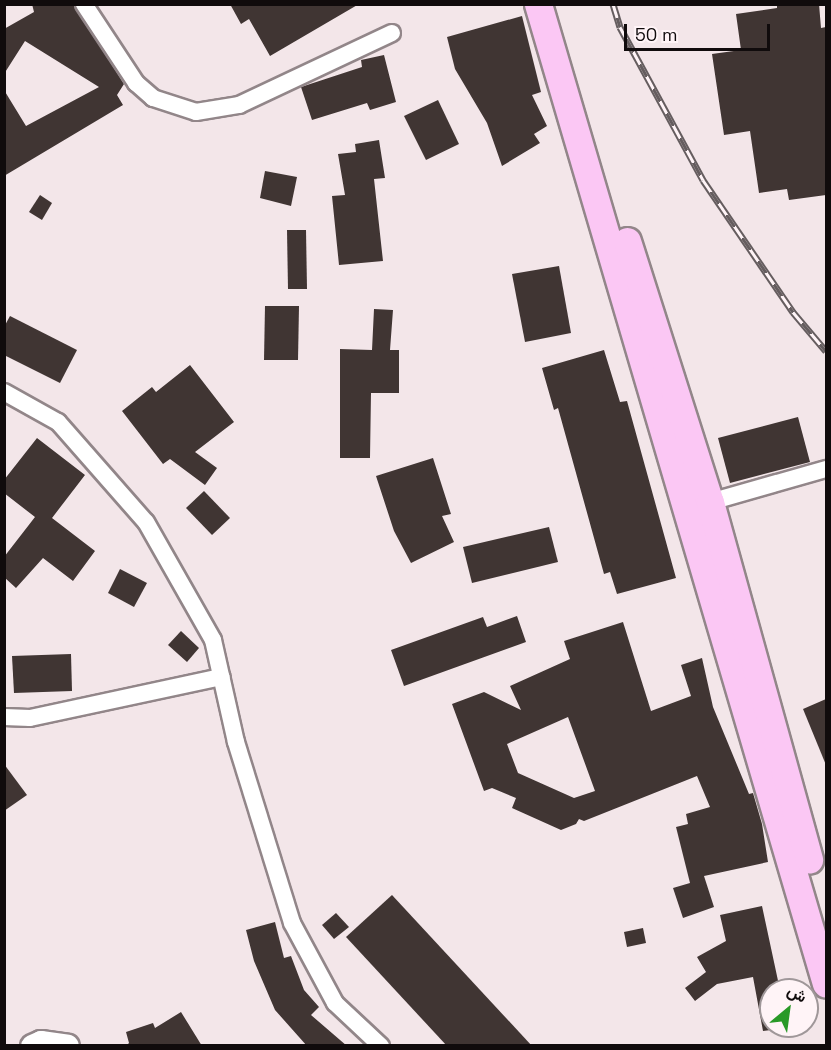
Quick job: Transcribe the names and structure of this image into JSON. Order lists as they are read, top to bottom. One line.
{"scale_bar":"50 m","north":"top right"}
